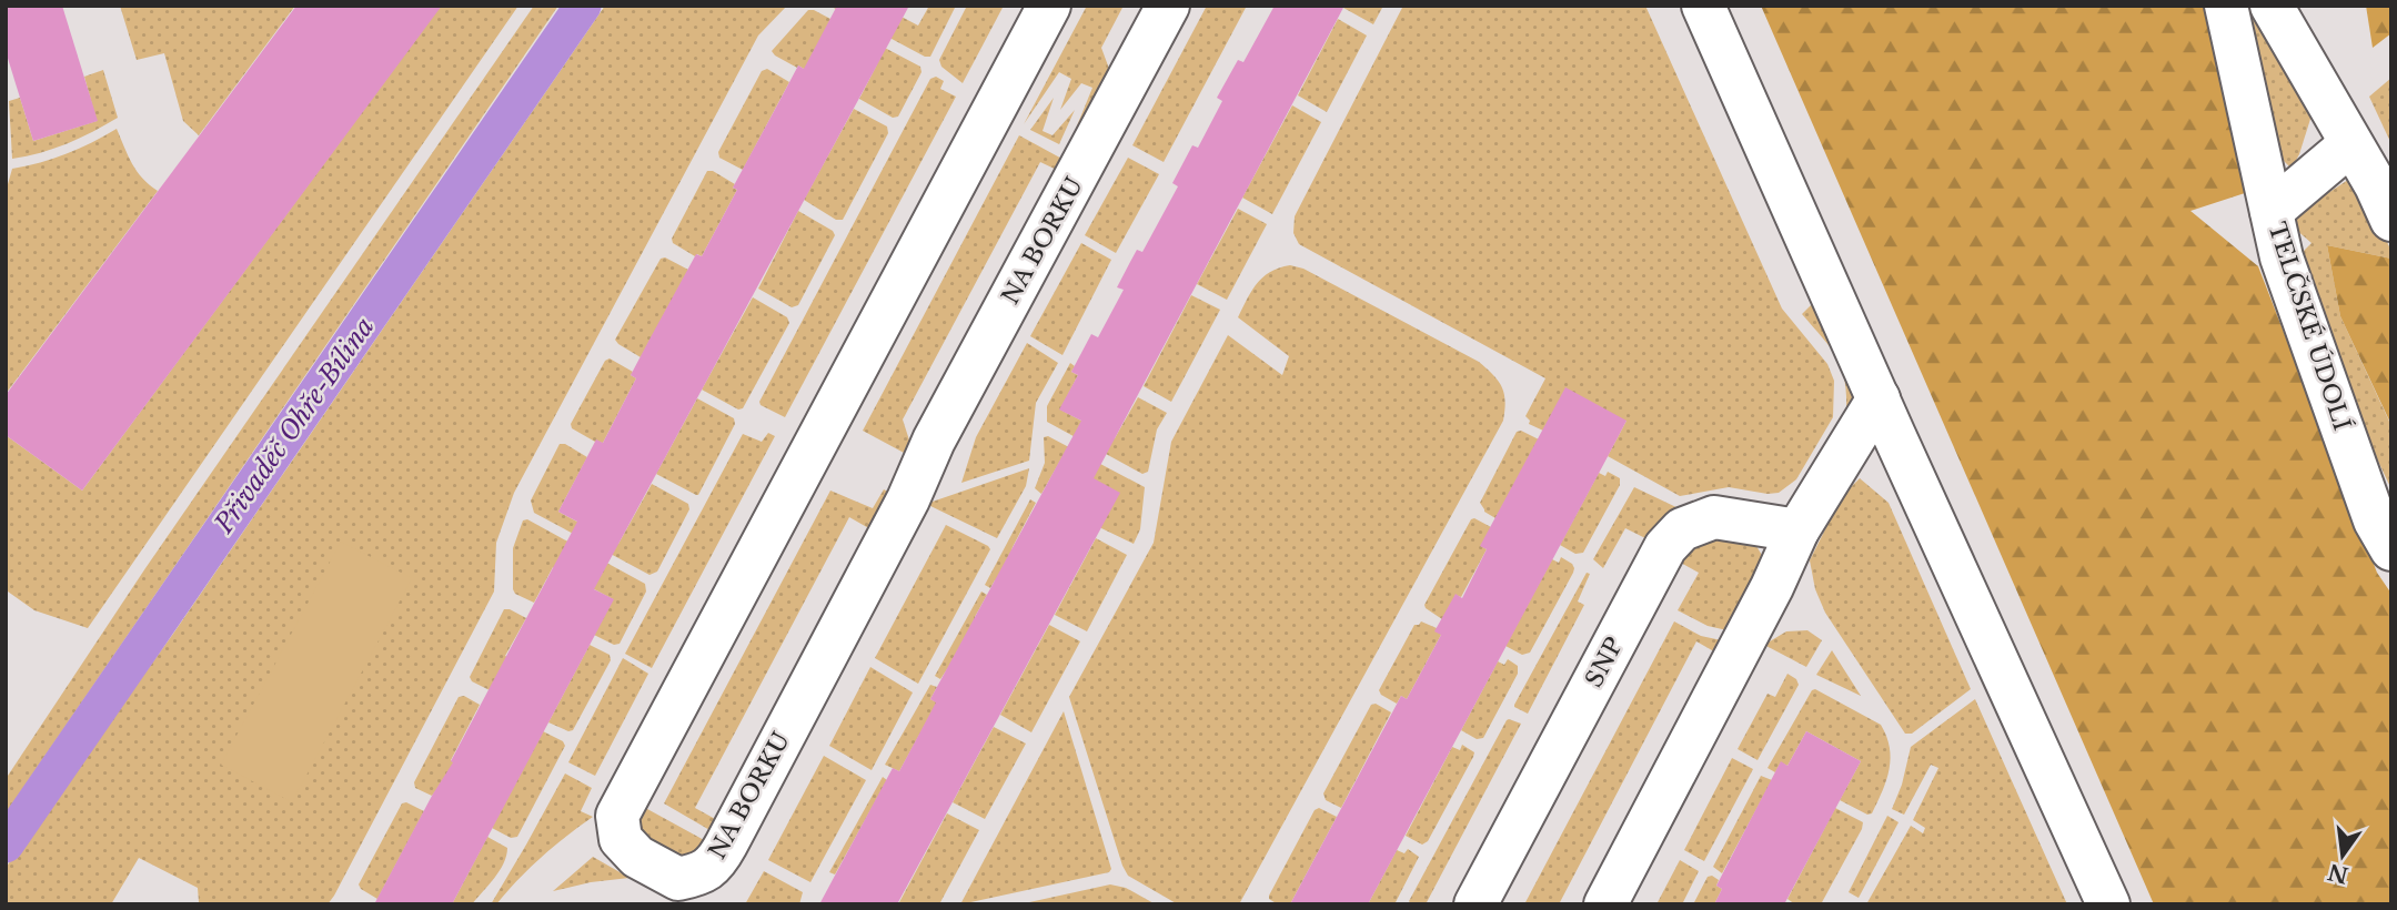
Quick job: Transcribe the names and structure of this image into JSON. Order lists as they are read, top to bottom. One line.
{"streets":{"street":["NA BORKU","TELČSKÉ ÚDOLÍ","SNP"]},"water":["Přivaděč Ohře-Bílina"],"north":"bottom"}
